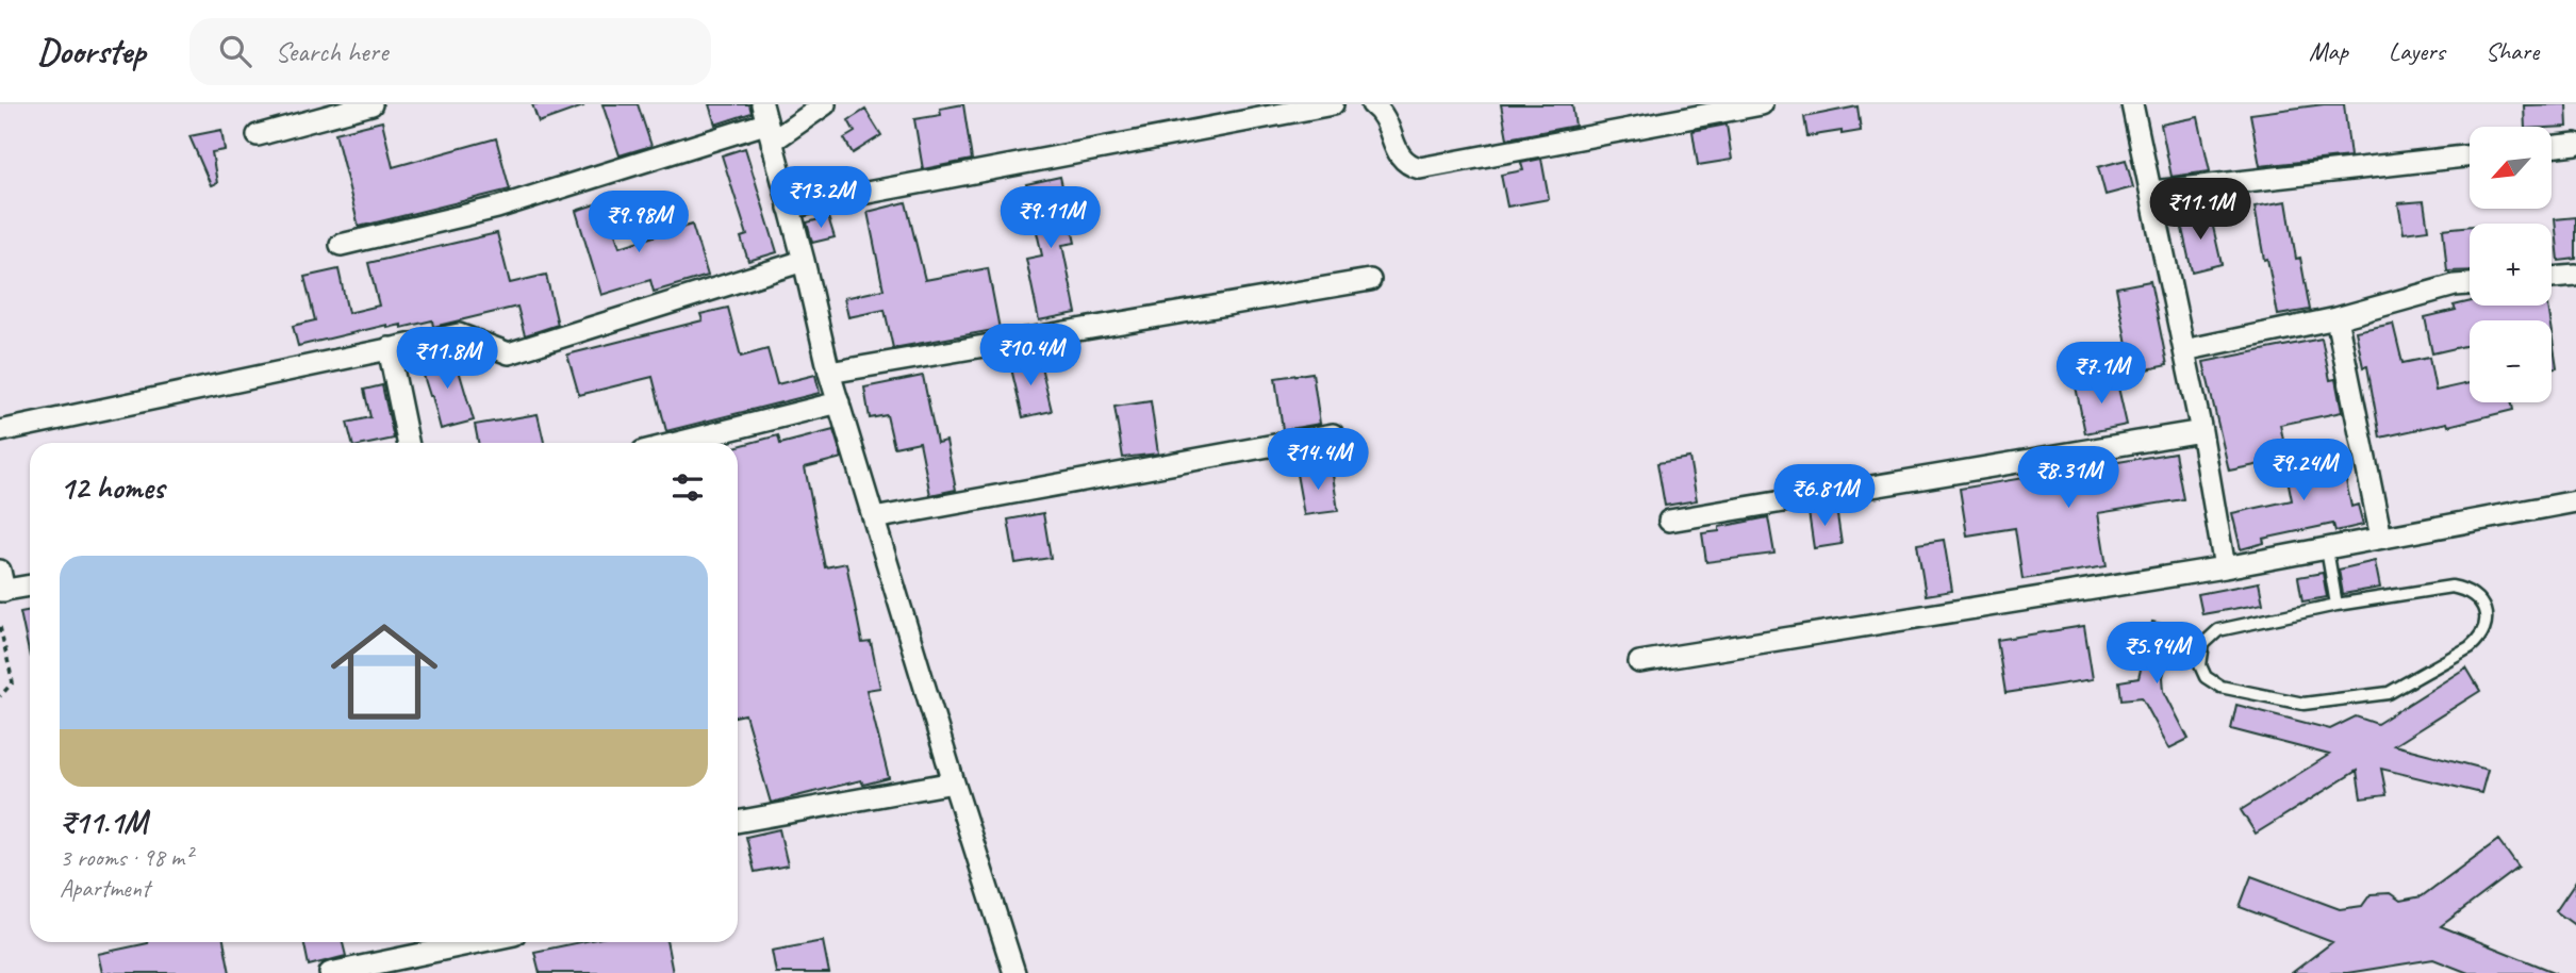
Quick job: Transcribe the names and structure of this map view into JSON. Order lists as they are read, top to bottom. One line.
{"north":"bottom left","page":{"header":"Doorstep","search":"Search here","nav":["Map","Layers","Share"],"map_buttons":["+","−"],"price":["₹13.2M","₹11.1M","₹9.11M","₹9.98M","₹10.4M","₹11.8M","₹7.1M","₹14.4M","₹9.24M","₹8.31M","₹6.81M","₹5.94M"],"heading":"12 homes","list":[{"name":"₹11.1M","note":"3 rooms · 98 m² · Apartment"}]}}
